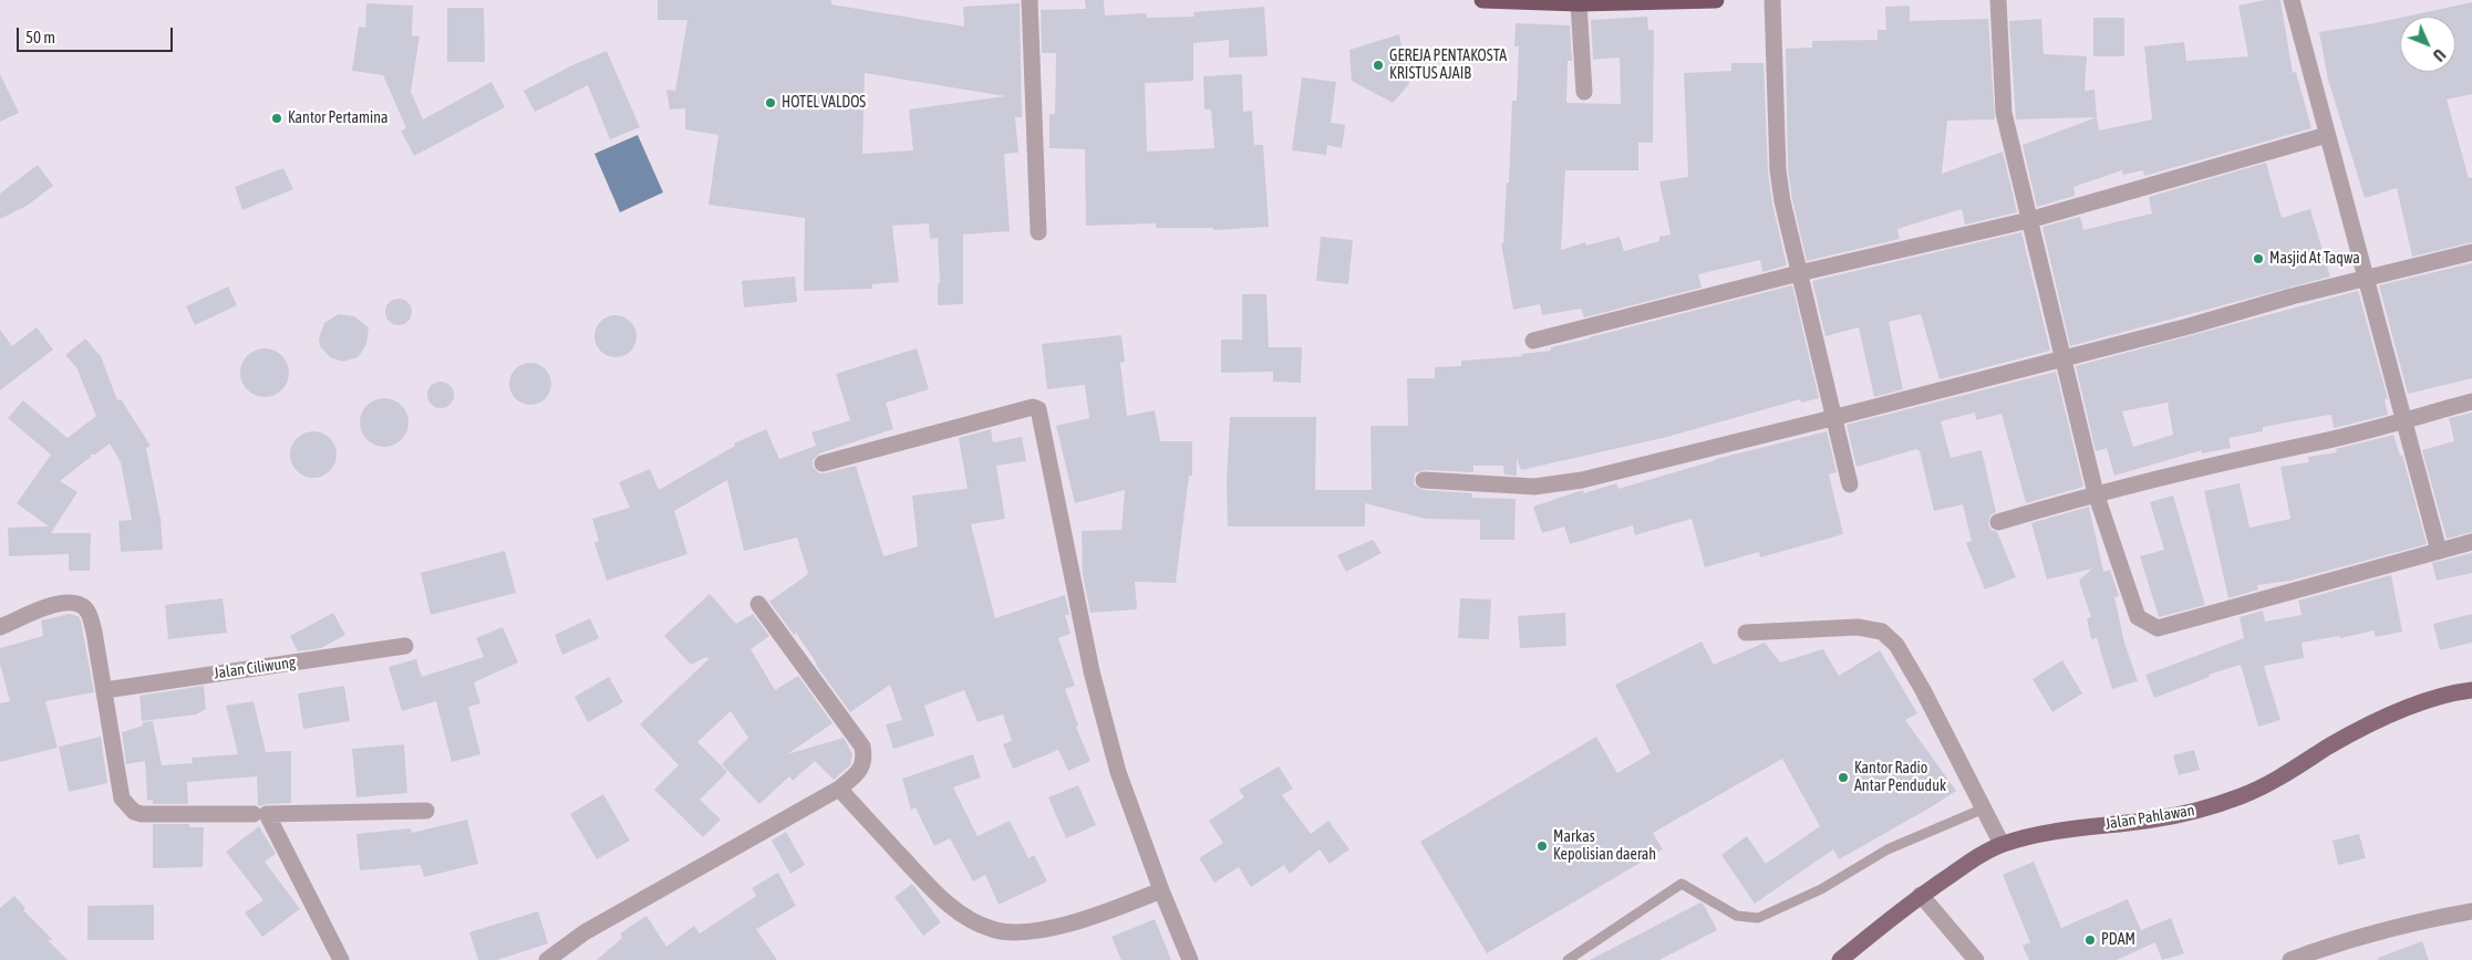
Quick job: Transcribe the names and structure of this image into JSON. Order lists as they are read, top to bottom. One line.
{"streets":{"main road":["Jalan Pahlawan"],"street":["Jalan Ciliwung"]},"places":["GEREJA PENTAKOSTA KRISTUS AJAIB","HOTEL VALDOS","Kantor Pertamina","Masjid At Taqwa","Kantor Radio Antar Penduduk","Markas Kepolisian daerah","PDAM"],"scale_bar":"50 m","north":"bottom right"}
